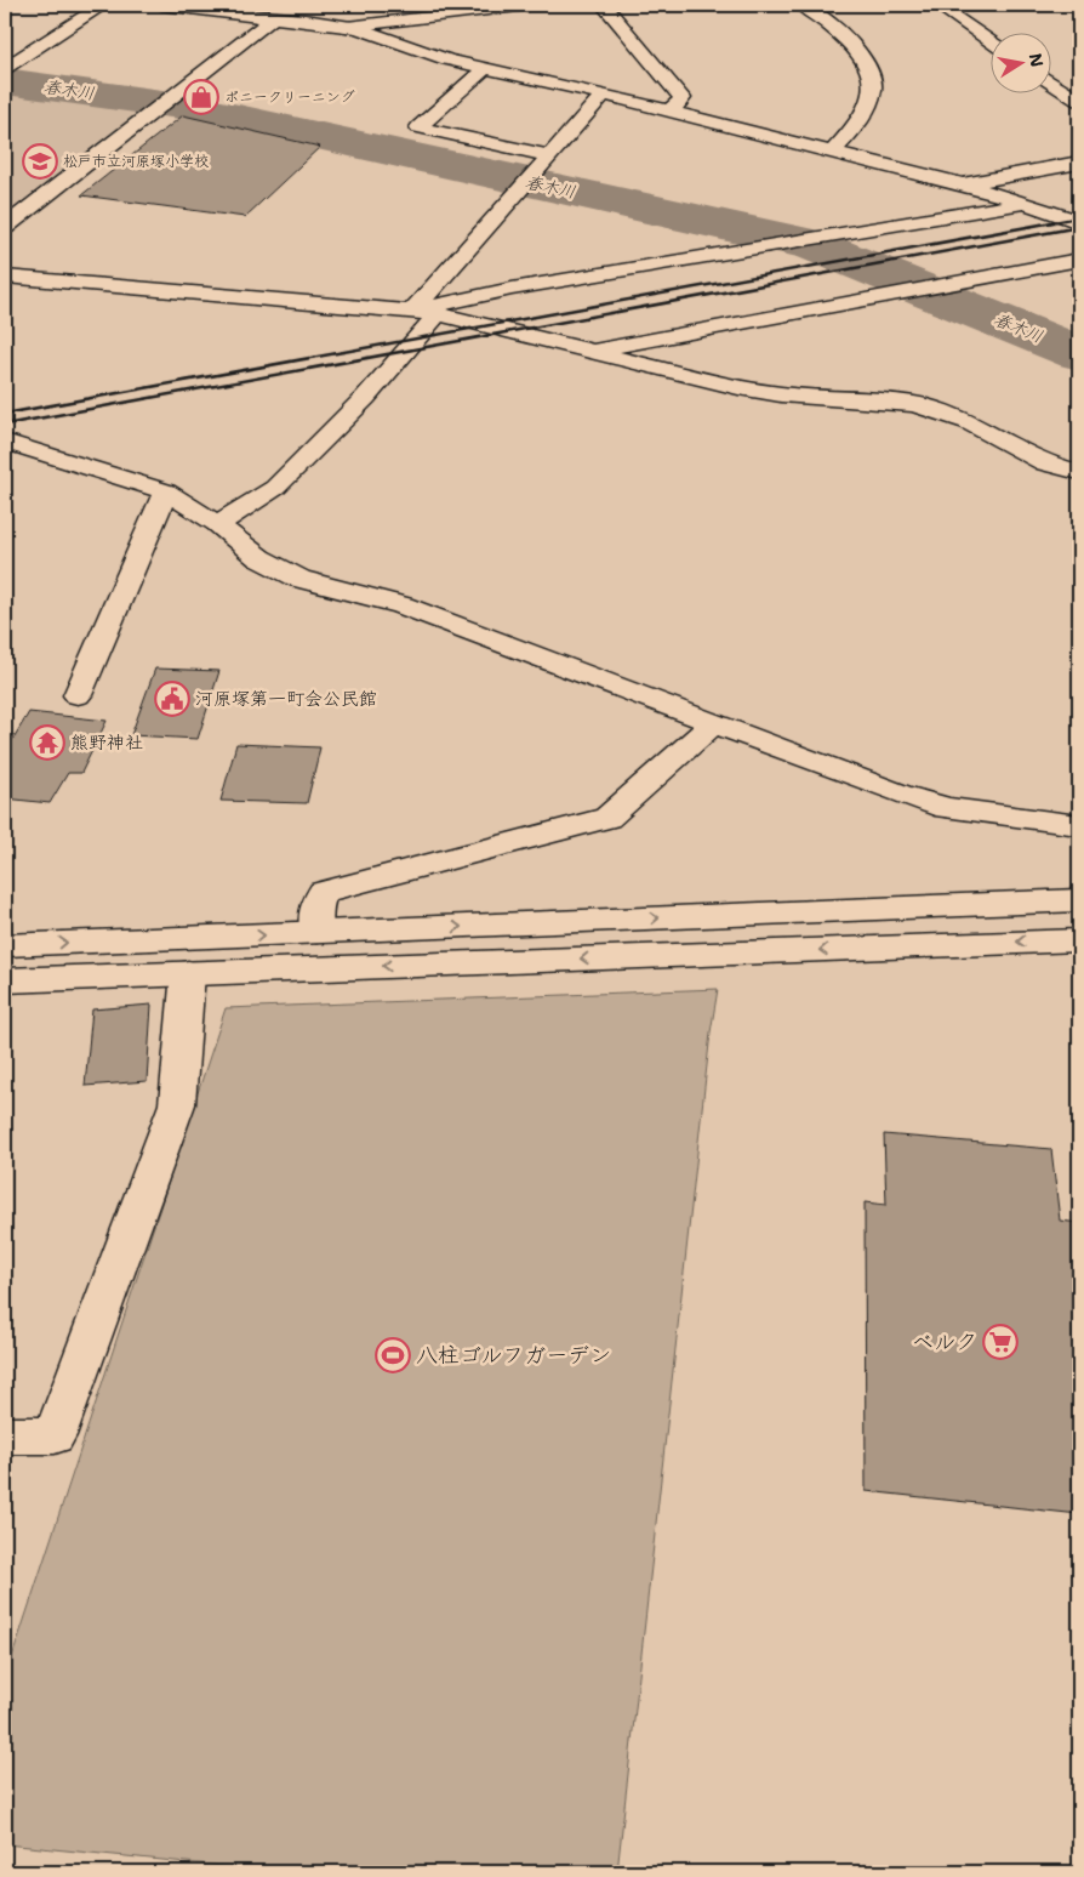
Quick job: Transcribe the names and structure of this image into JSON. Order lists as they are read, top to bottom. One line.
{"water":["春木川"],"places":{"shop":["ポニークリーニング"],"school or university":["松戸市立河原塚小学校"],"public building":["河原塚第一町会公民館"],"temple":["熊野神社"],"supermarket":["ベルク"],"sports":["八柱ゴルフガーデン"]},"north":"right"}
